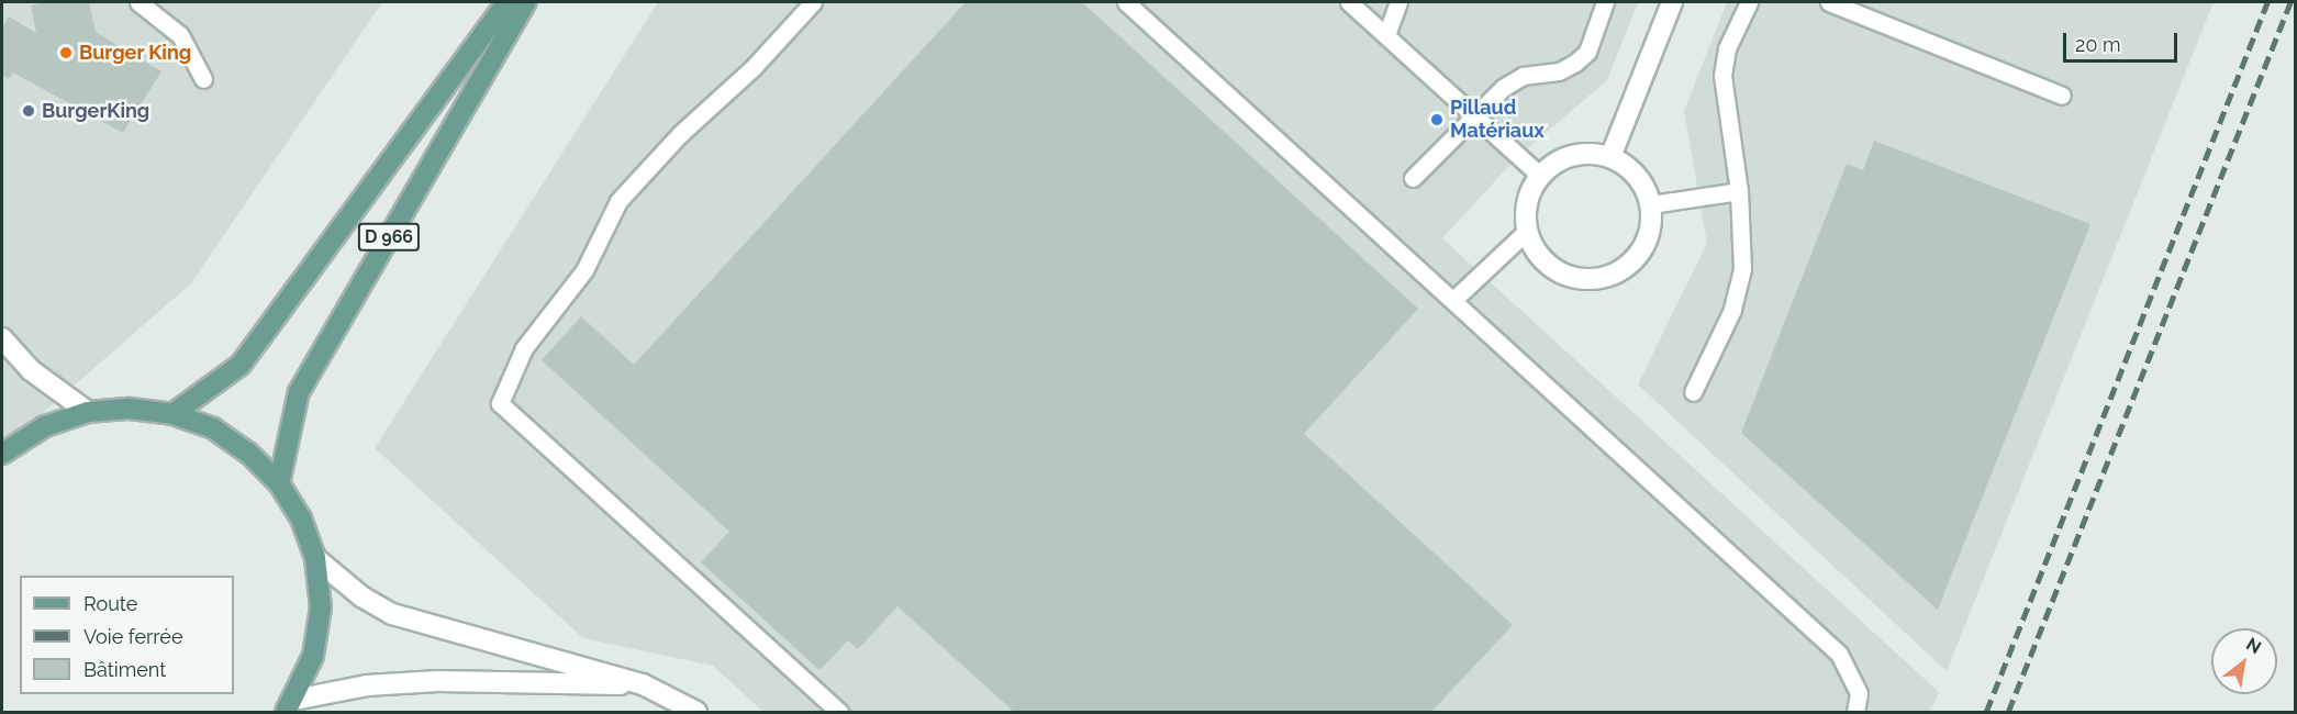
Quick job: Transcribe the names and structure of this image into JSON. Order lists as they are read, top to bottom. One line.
{"streets":{"main road":["D 966"]},"places":["Burger King","BurgerKing","Pillaud Matériaux"],"legend":["Route","Voie ferrée","Bâtiment"],"scale_bar":"20 m","north":"top right"}
